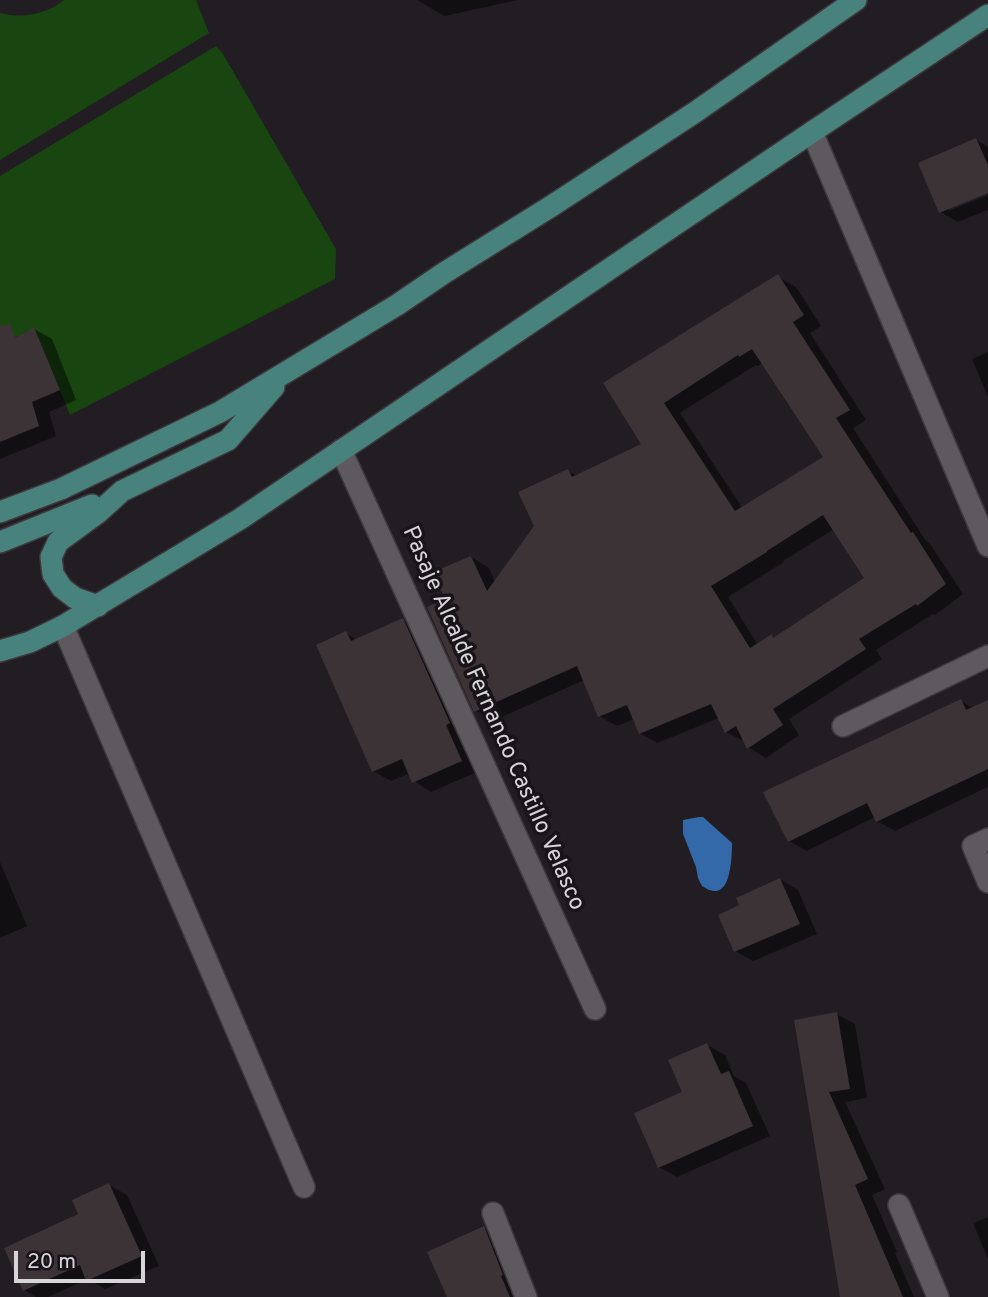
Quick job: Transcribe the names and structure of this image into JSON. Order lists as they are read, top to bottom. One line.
{"streets":{"street":["Pasaje Alcalde Fernando Castillo Velasco"]},"scale_bar":"20 m"}
